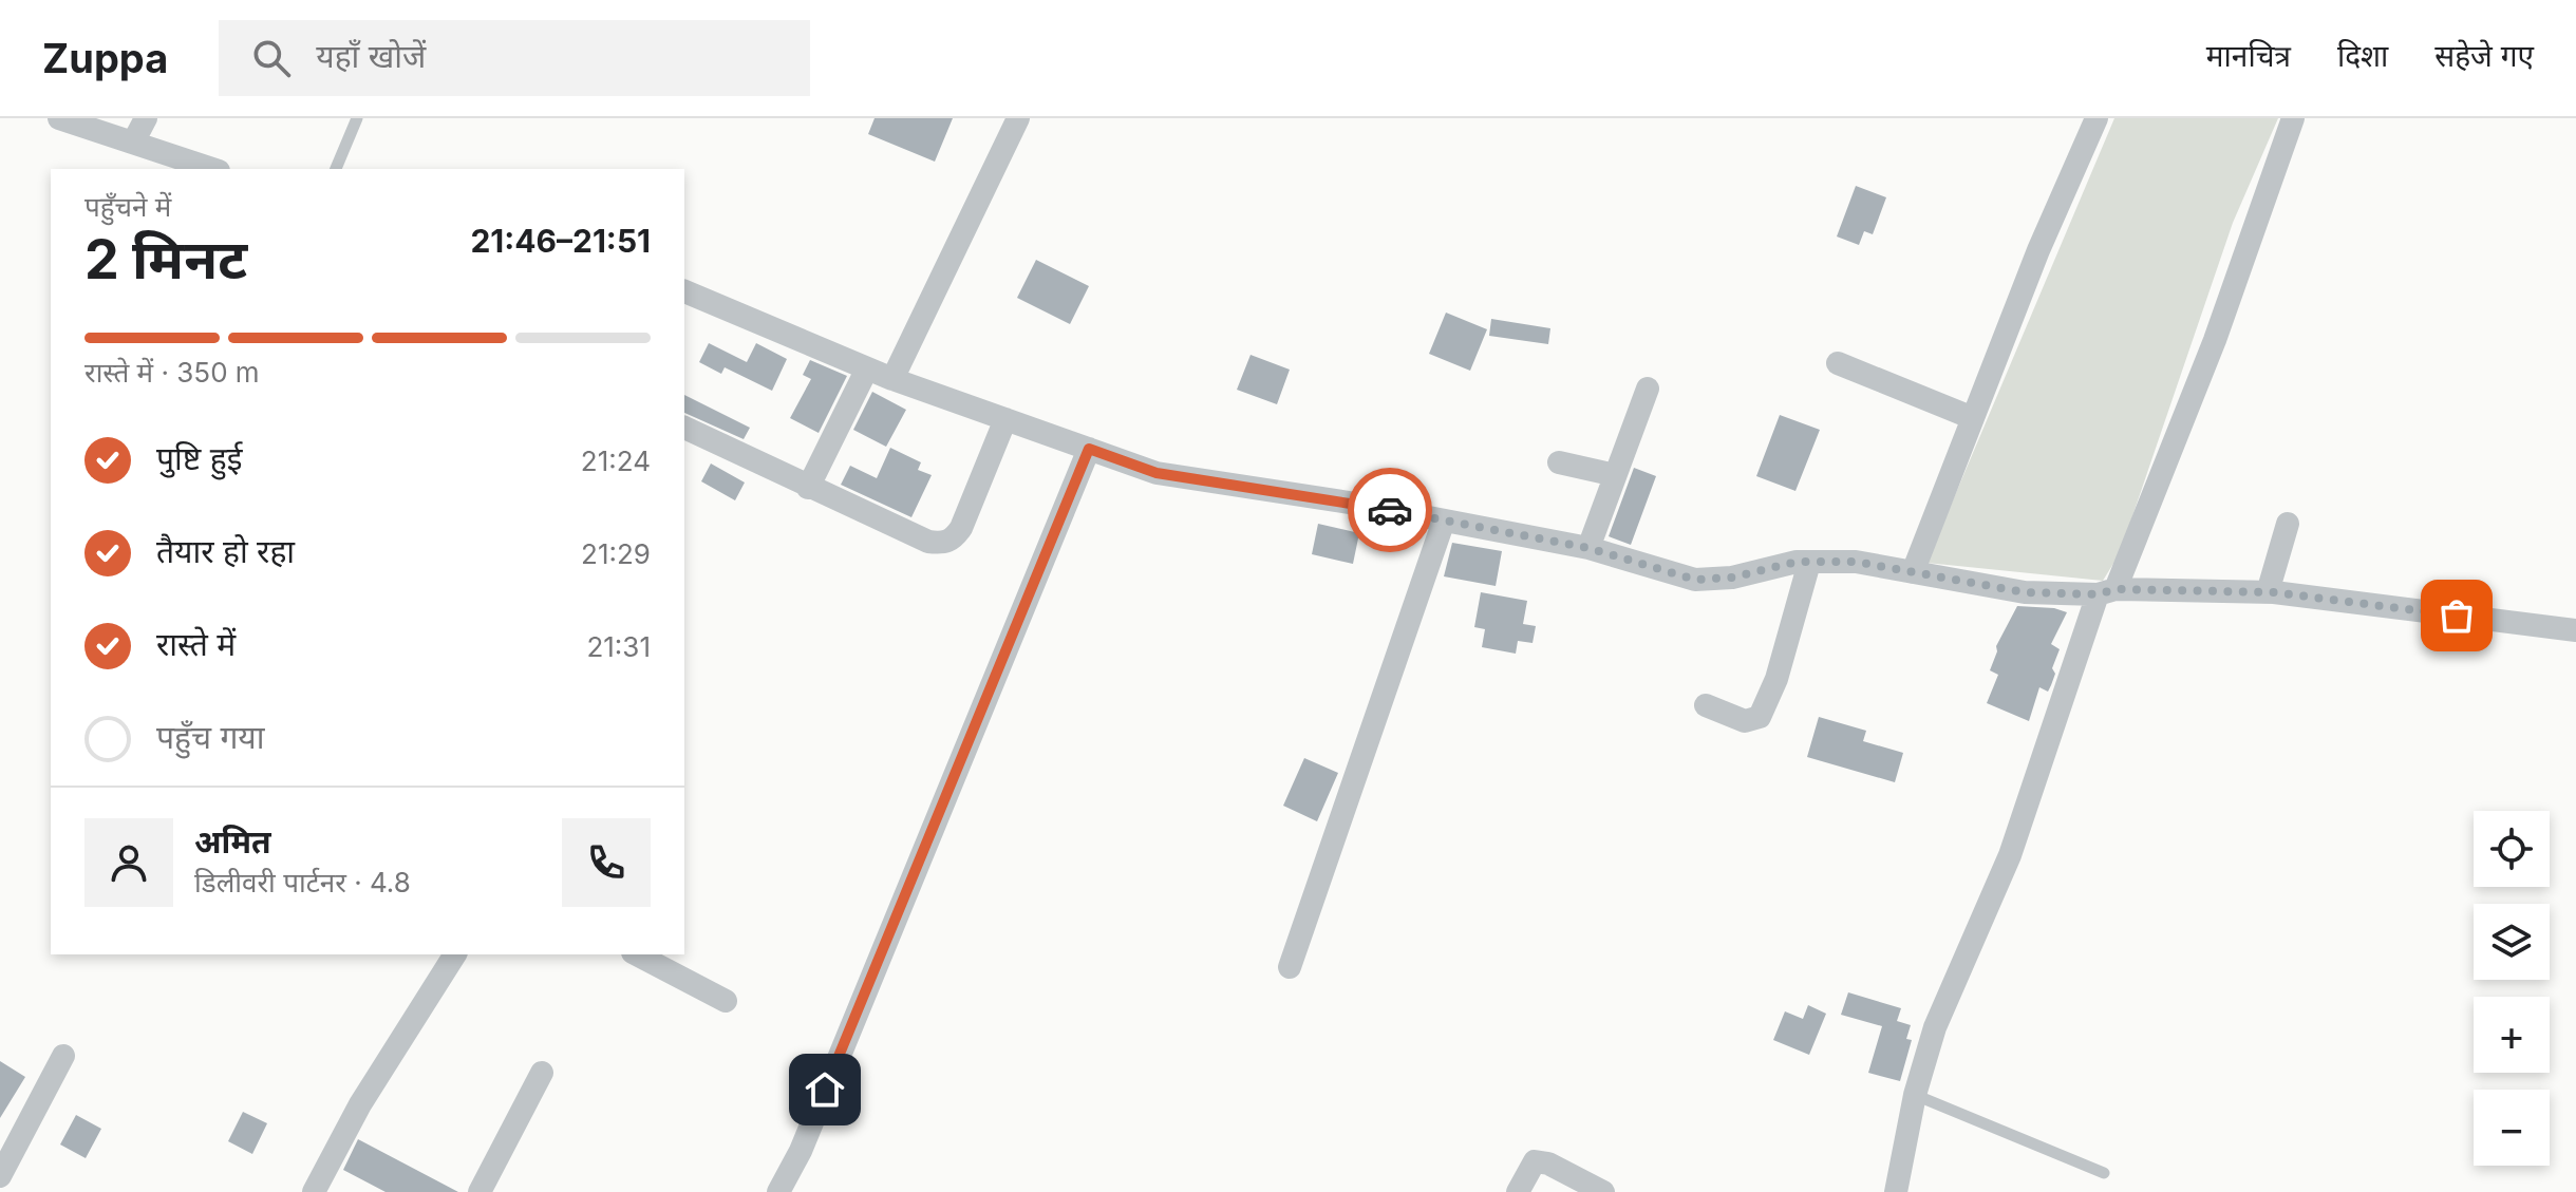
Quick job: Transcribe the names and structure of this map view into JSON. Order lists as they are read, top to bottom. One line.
{"page":{"header":"Zuppa","search":"यहाँ खोजें","nav":["मानचित्र","दिशा","सहेजे गए"],"heading":["2 मिनट","पहुँचने में","21:46–21:51"],"panel":["अमित","डिलीवरी पार्टनर · 4.8"],"bar":"रास्ते में · 350 m","list":[["पुष्टि हुई","21:24"],["तैयार हो रहा","21:29"],["रास्ते में","21:31"],"पहुँच गया"],"map_buttons":["+","−"]}}
